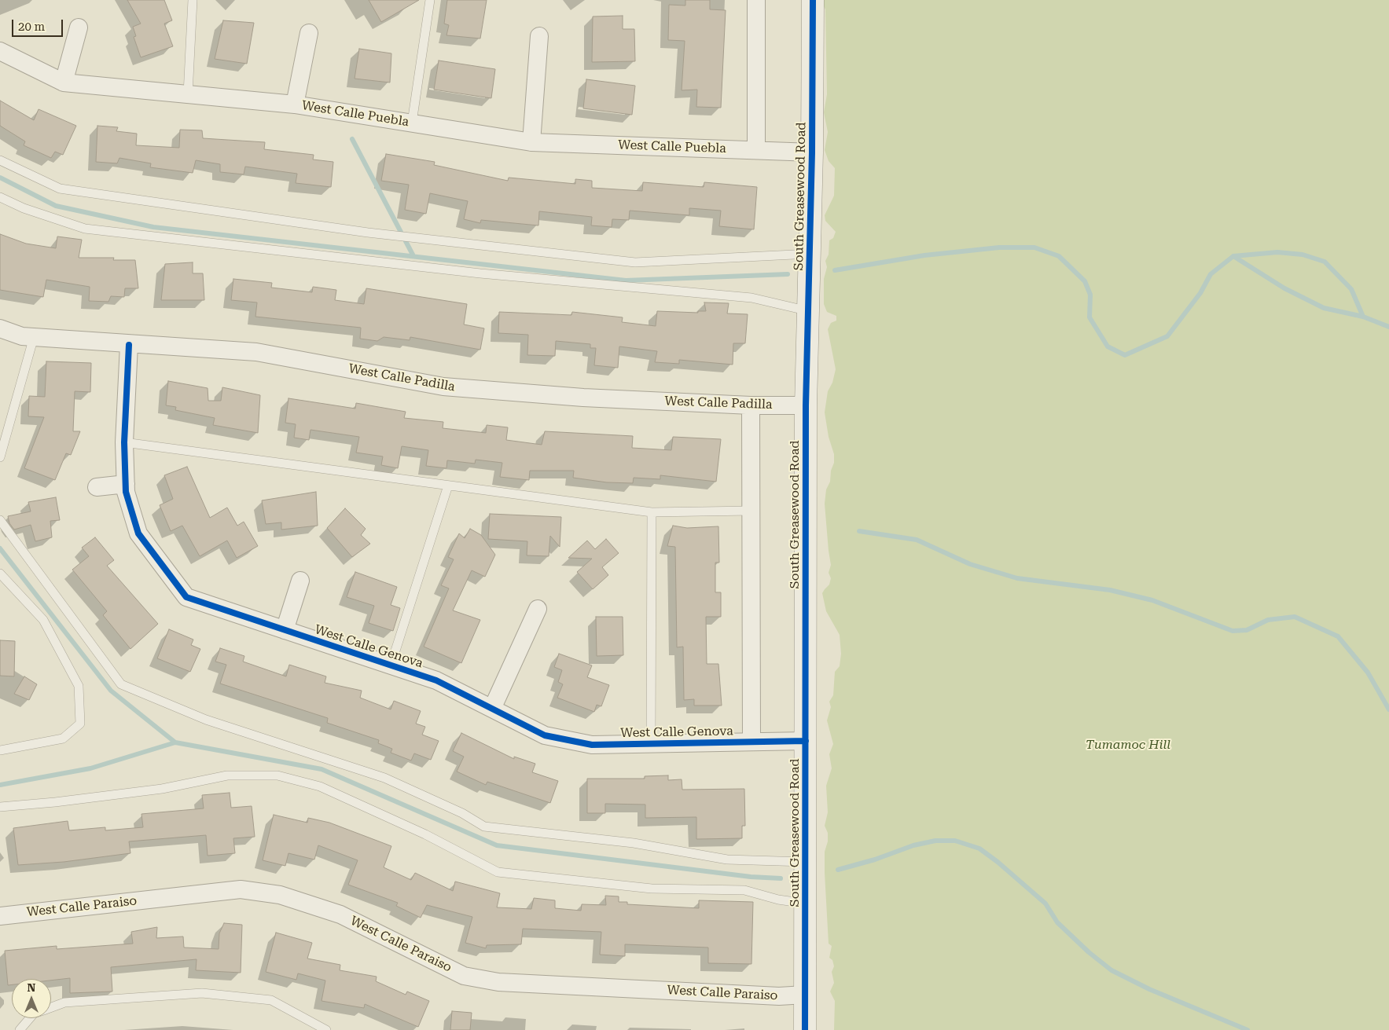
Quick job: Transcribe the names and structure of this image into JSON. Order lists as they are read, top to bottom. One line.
{"streets":{"main road":["South Greasewood Road"],"street":["West Calle Puebla","West Calle Padilla","West Calle Genova","West Calle Paraiso"]},"crossings":[["West Calle Puebla","South Greasewood Road"],["South Greasewood Road","West Calle Padilla"],["South Greasewood Road","West Calle Genova"],["South Greasewood Road","West Calle Paraiso"],["West Calle Padilla","West Calle Genova"]],"parks":["Tumamoc Hill"],"scale_bar":"20 m","north":"top"}
